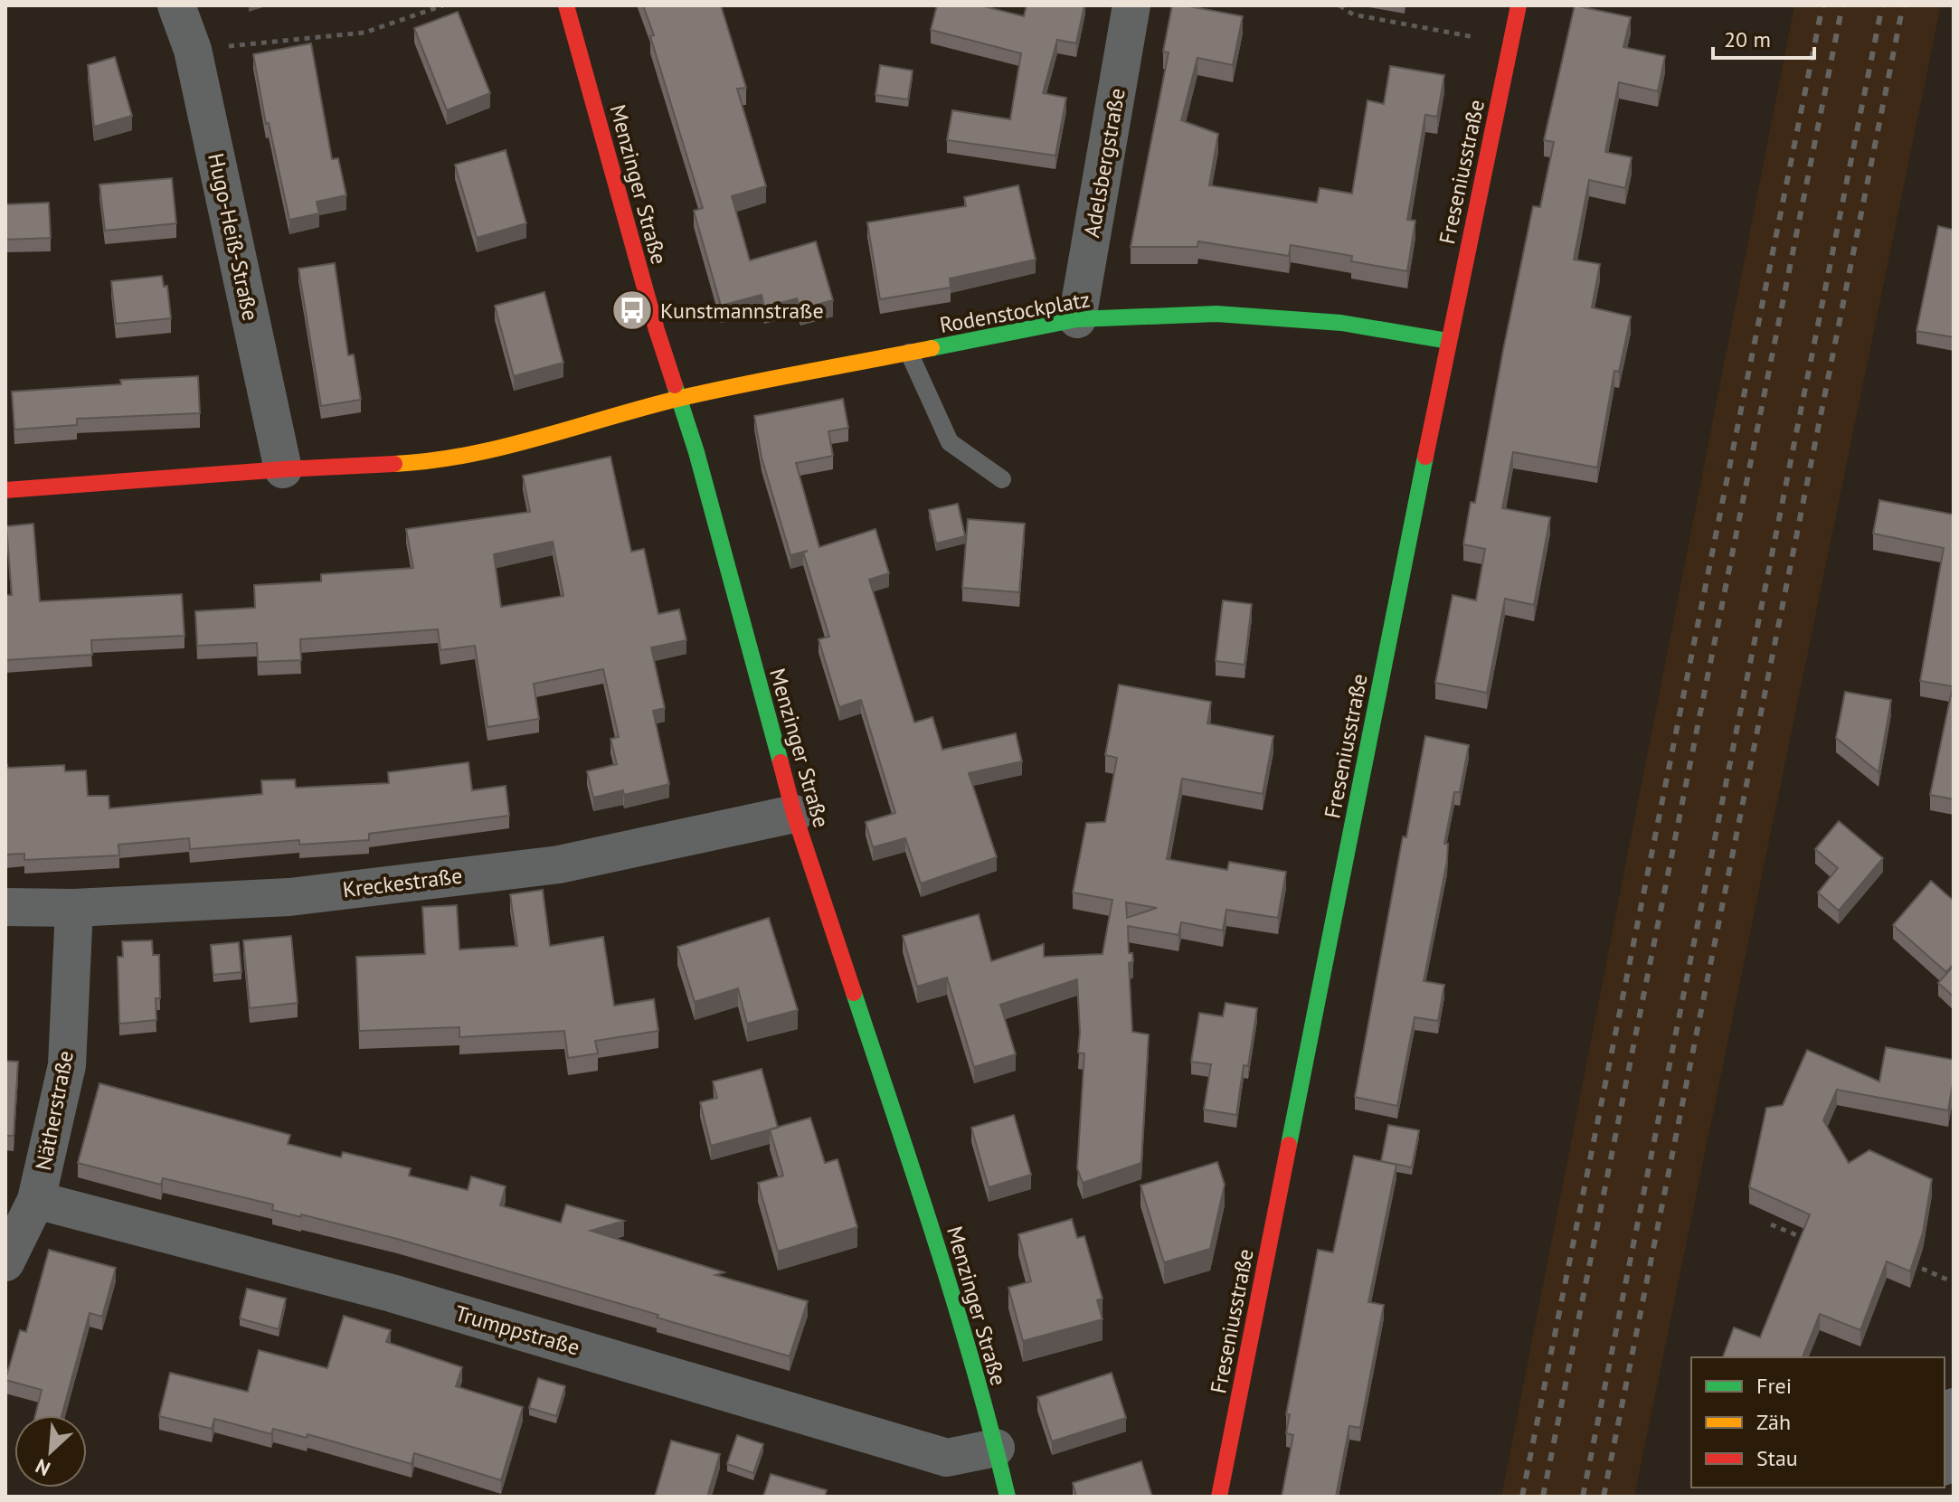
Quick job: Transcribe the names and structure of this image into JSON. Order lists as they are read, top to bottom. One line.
{"streets":{"street":["Adelsbergstraße","Freseniusstraße","Menzinger Straße","Hugo-Heiß-Straße","Rodenstockplatz","Kreckestraße","Nätherstraße","Trumppstraße"]},"crossings":[["Adelsbergstraße","Rodenstockplatz"],["Freseniusstraße","Rodenstockplatz"],["Menzinger Straße","Rodenstockplatz"],["Menzinger Straße","Kreckestraße"],["Menzinger Straße","Trumppstraße"],["Kreckestraße","Nätherstraße"],["Nätherstraße","Trumppstraße"]],"places":{"bus stop":["Kunstmannstraße"]},"legend":["Frei","Zäh","Stau"],"scale_bar":"20 m","north":"bottom left"}
